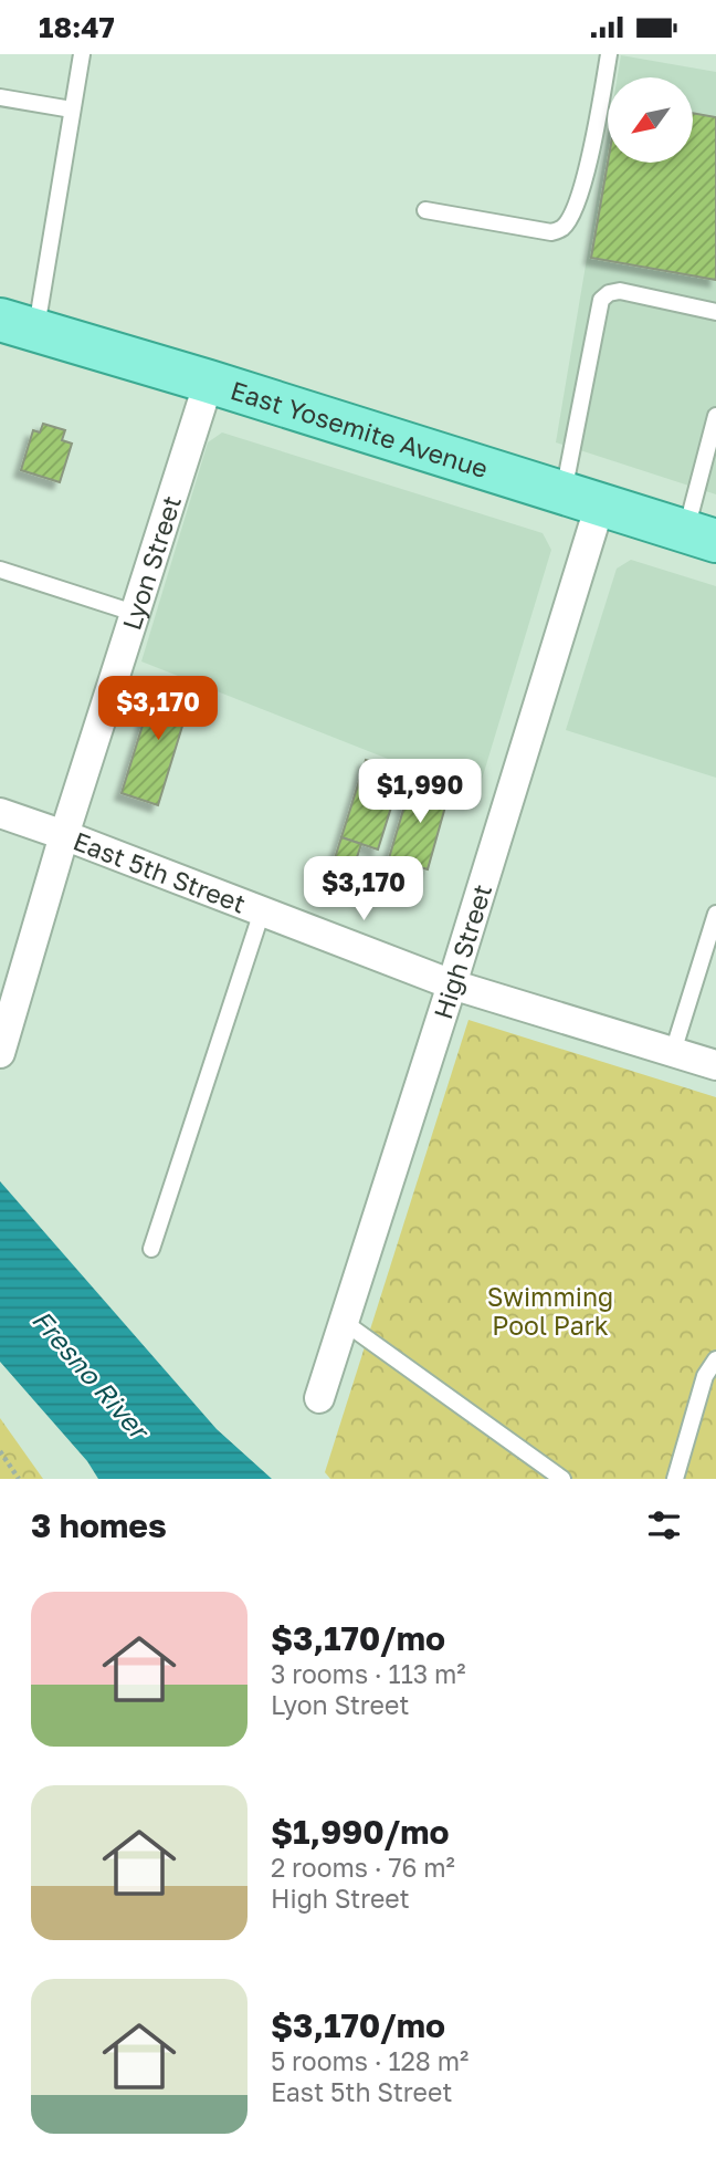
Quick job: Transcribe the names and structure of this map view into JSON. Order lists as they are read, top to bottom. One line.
{"streets":{"main road":["East Yosemite Avenue"],"street":["Lyon Street","East 5th Street","High Street"]},"crossings":[["East Yosemite Avenue","Lyon Street"],["East Yosemite Avenue","High Street"],["Lyon Street","East 5th Street"],["East 5th Street","High Street"]],"water":["Fresno River"],"parks":["Swimming Pool Park"],"north":"bottom left","page":{"status":"18:47","price":["$3,170","$1,990","$3,170"],"heading":"3 homes","list":[{"name":"$3,170/mo","note":"3 rooms · 113 m² · Lyon Street"},{"name":"$1,990/mo","note":"2 rooms · 76 m² · High Street"},{"name":"$3,170/mo","note":"5 rooms · 128 m² · East 5th Street"}]}}
